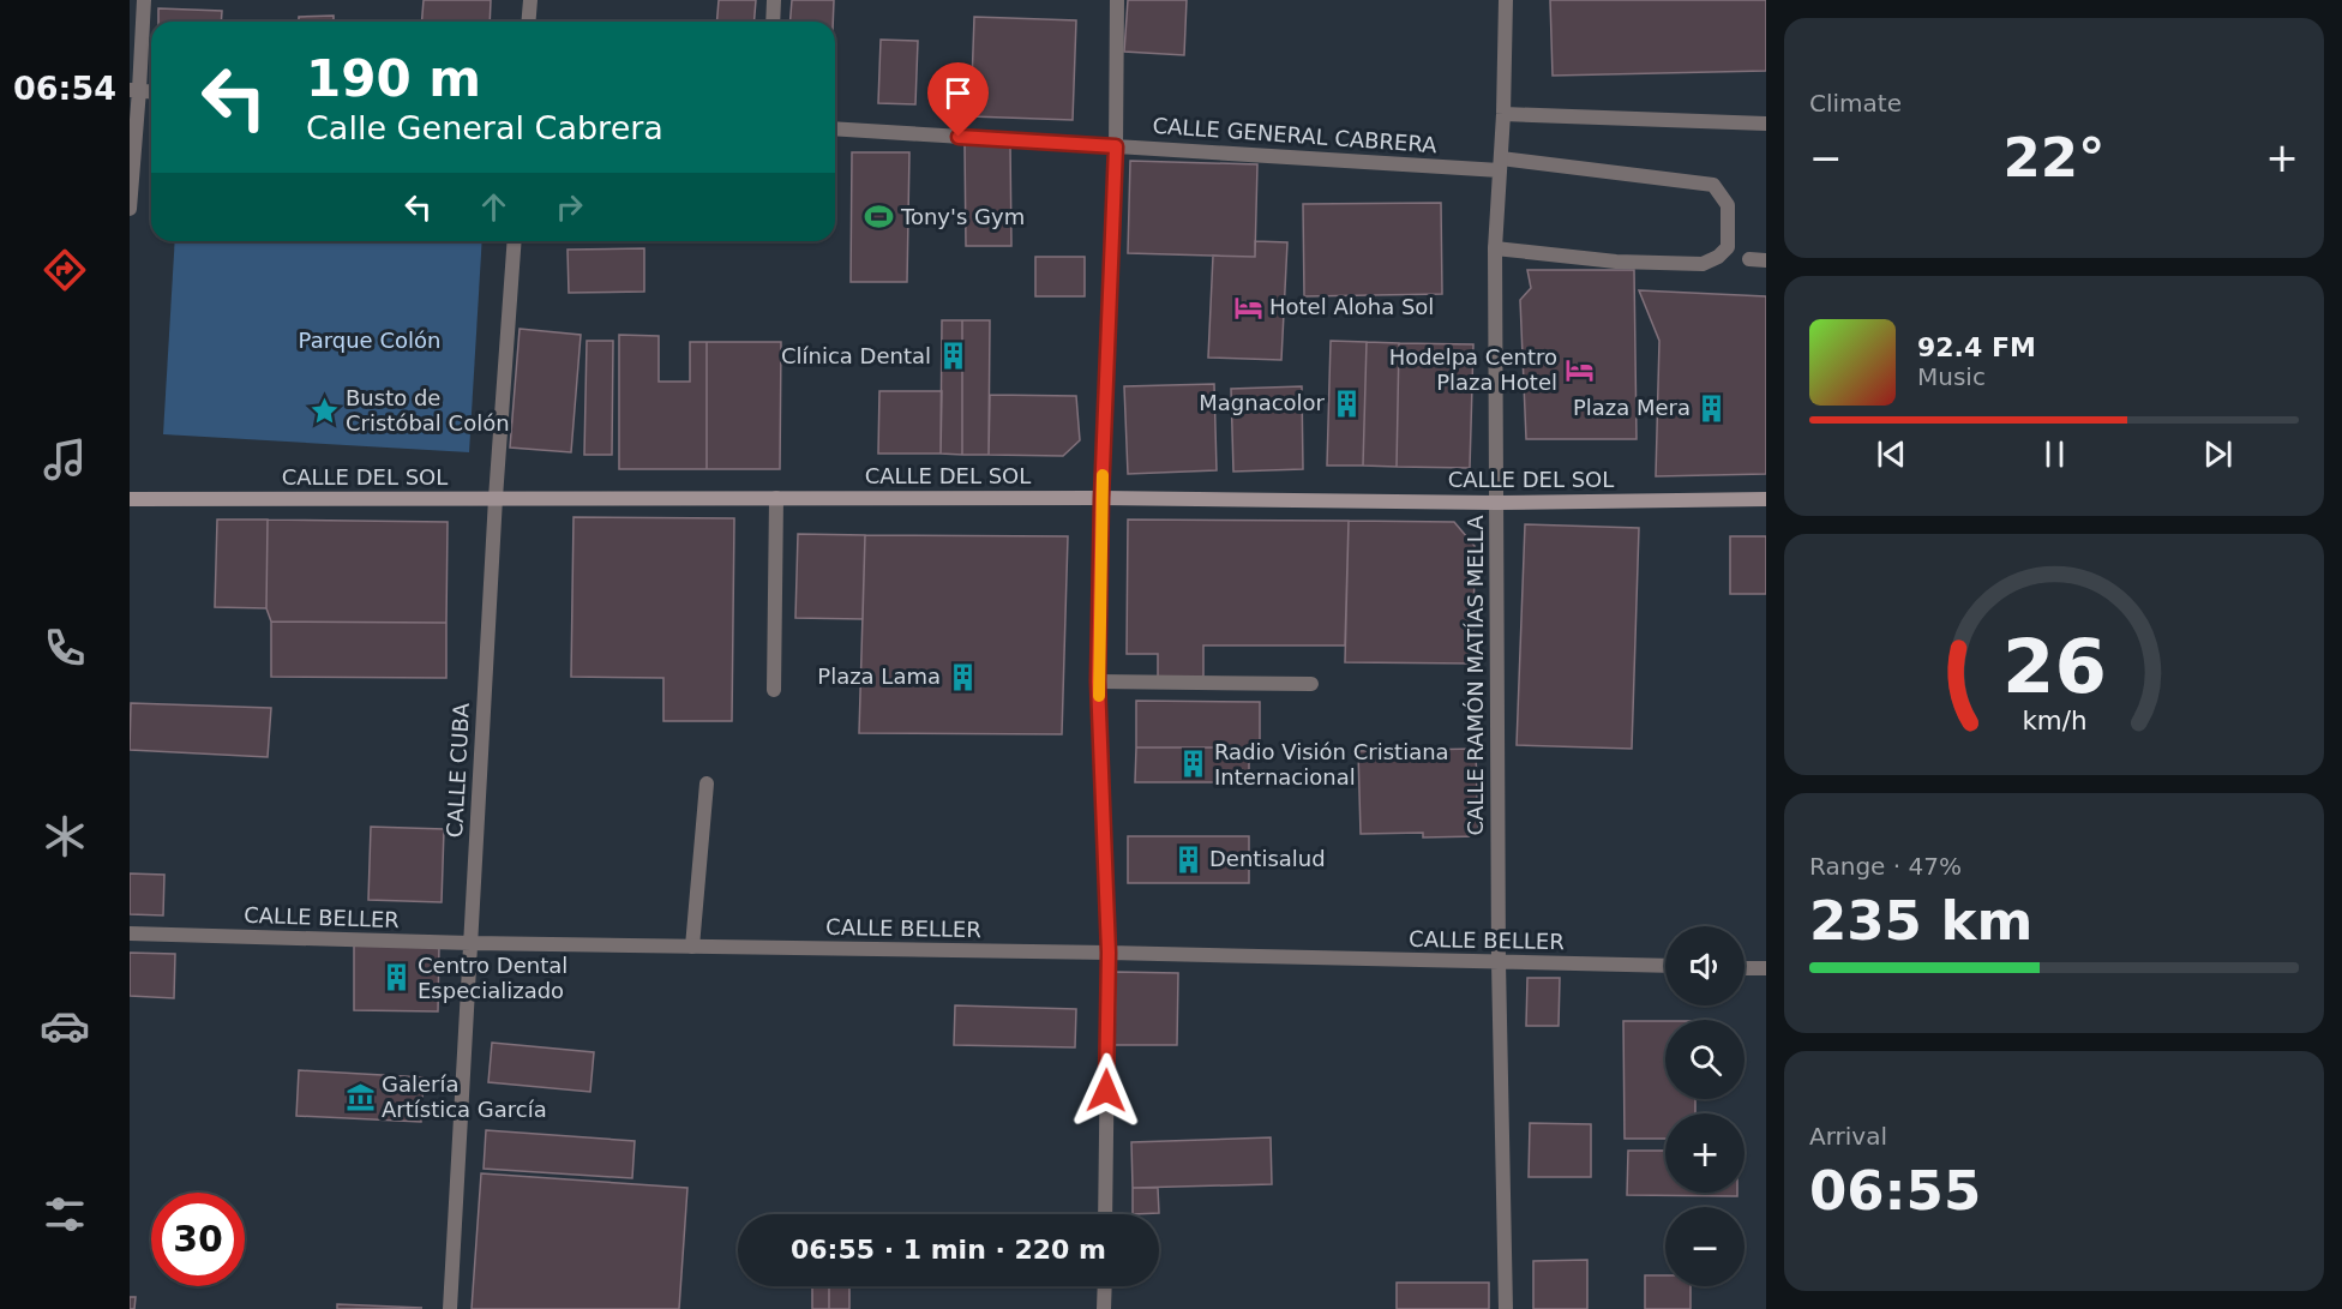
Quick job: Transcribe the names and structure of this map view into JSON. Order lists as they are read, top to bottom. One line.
{"streets":{"main road":["CALLE DEL SOL"],"street":["CALLE GENERAL CABRERA","CALLE RAMÓN MATÍAS MELLA","CALLE CUBA","CALLE BELLER"]},"crossings":[["CALLE GENERAL CABRERA","CALLE RAMÓN MATÍAS MELLA"],["CALLE DEL SOL","CALLE RAMÓN MATÍAS MELLA"],["CALLE DEL SOL","CALLE CUBA"],["CALLE RAMÓN MATÍAS MELLA","CALLE BELLER"],["CALLE CUBA","CALLE BELLER"]],"parks":["Parque Colón"],"places":{"sports":["Tony's Gym"],"hotel":["Hotel Aloha Sol","Hodelpa Centro Plaza Hotel"],"building":["Clínica Dental","Magnacolor","Plaza Mera","Plaza Lama","Radio Visión Cristiana Internacional","Dentisalud","Centro Dental Especializado"],"place":["Busto de Cristóbal Colón"],"museum":["Galería Artística García"]},"page":{"tabs":"06:54","tile":["Climate",["Range · 47%","235 km"],["Arrival","06:55"]],"turn":["190 m","Calle General Cabrera"],"heat":["−","22°","+"],"song":["92.4 FM","Music"],"map_buttons":["+","−"],"limit":"30","trip":"06:55 · 1 min · 220 m","gauge":["26","km/h"]}}
